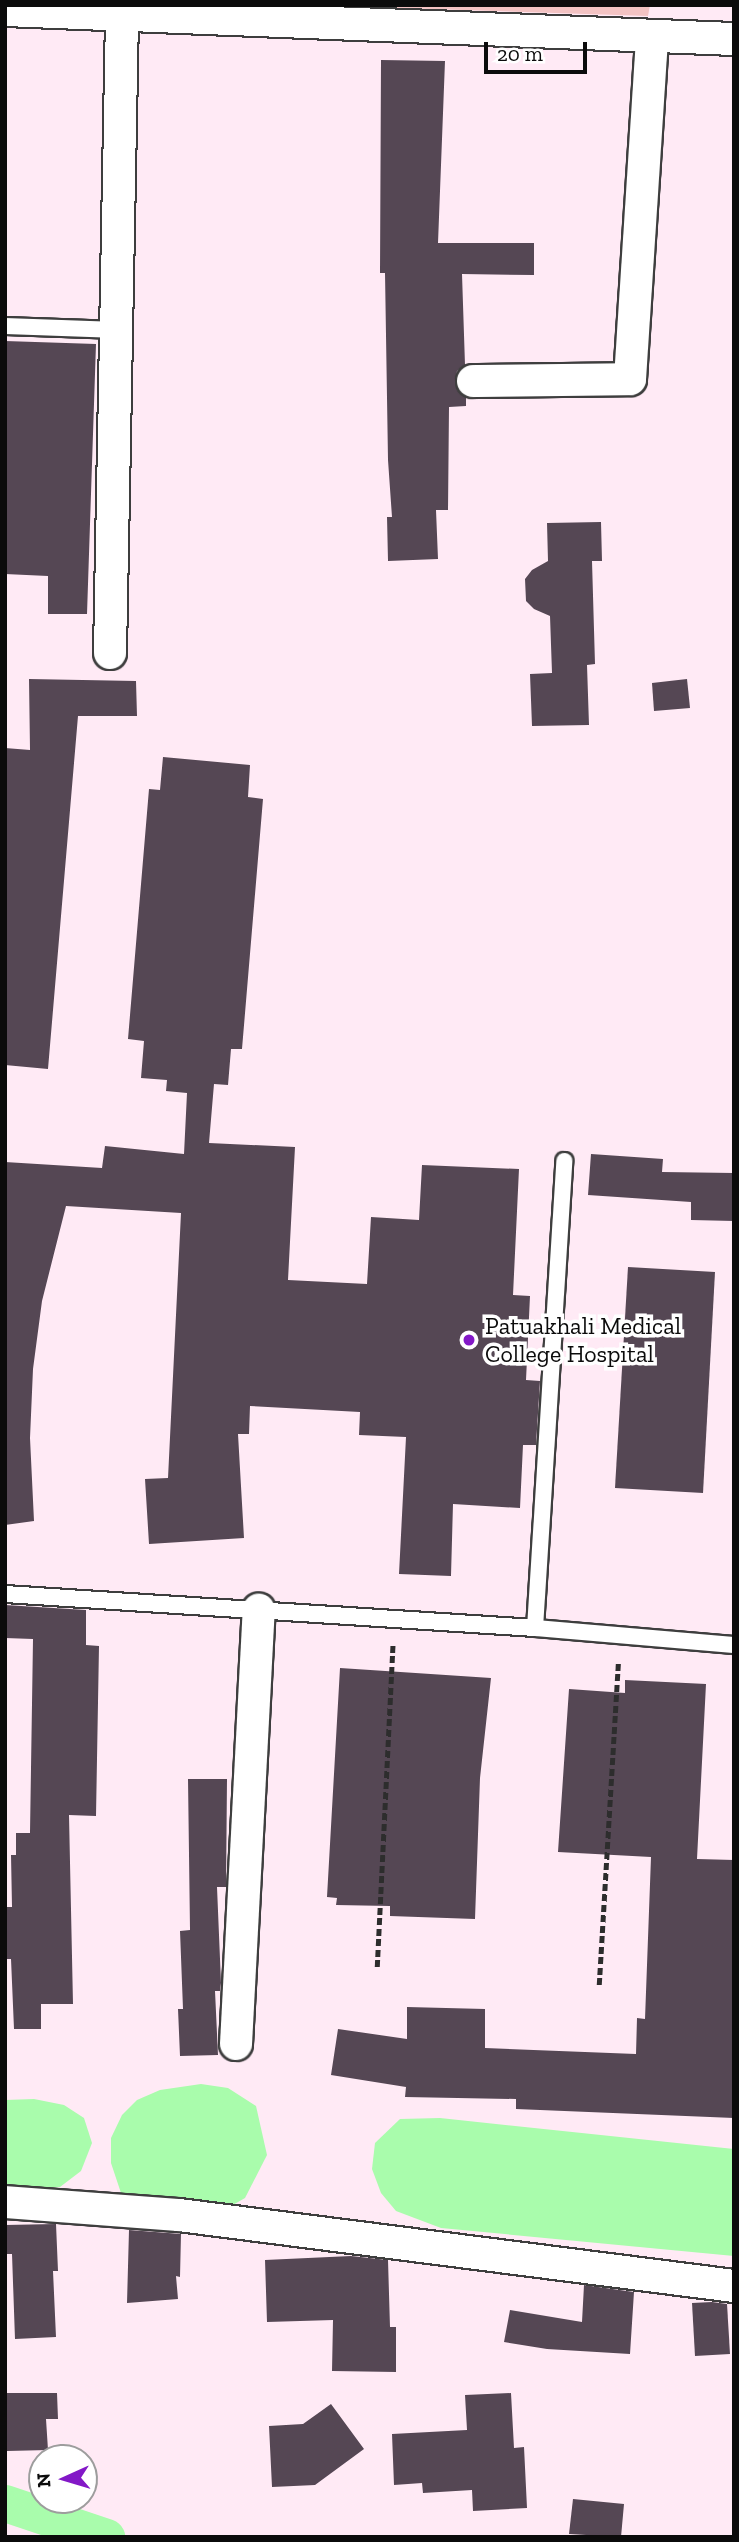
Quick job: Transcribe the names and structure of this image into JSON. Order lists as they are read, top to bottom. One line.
{"places":["Patuakhali Medical College Hospital"],"scale_bar":"20 m","north":"left"}
